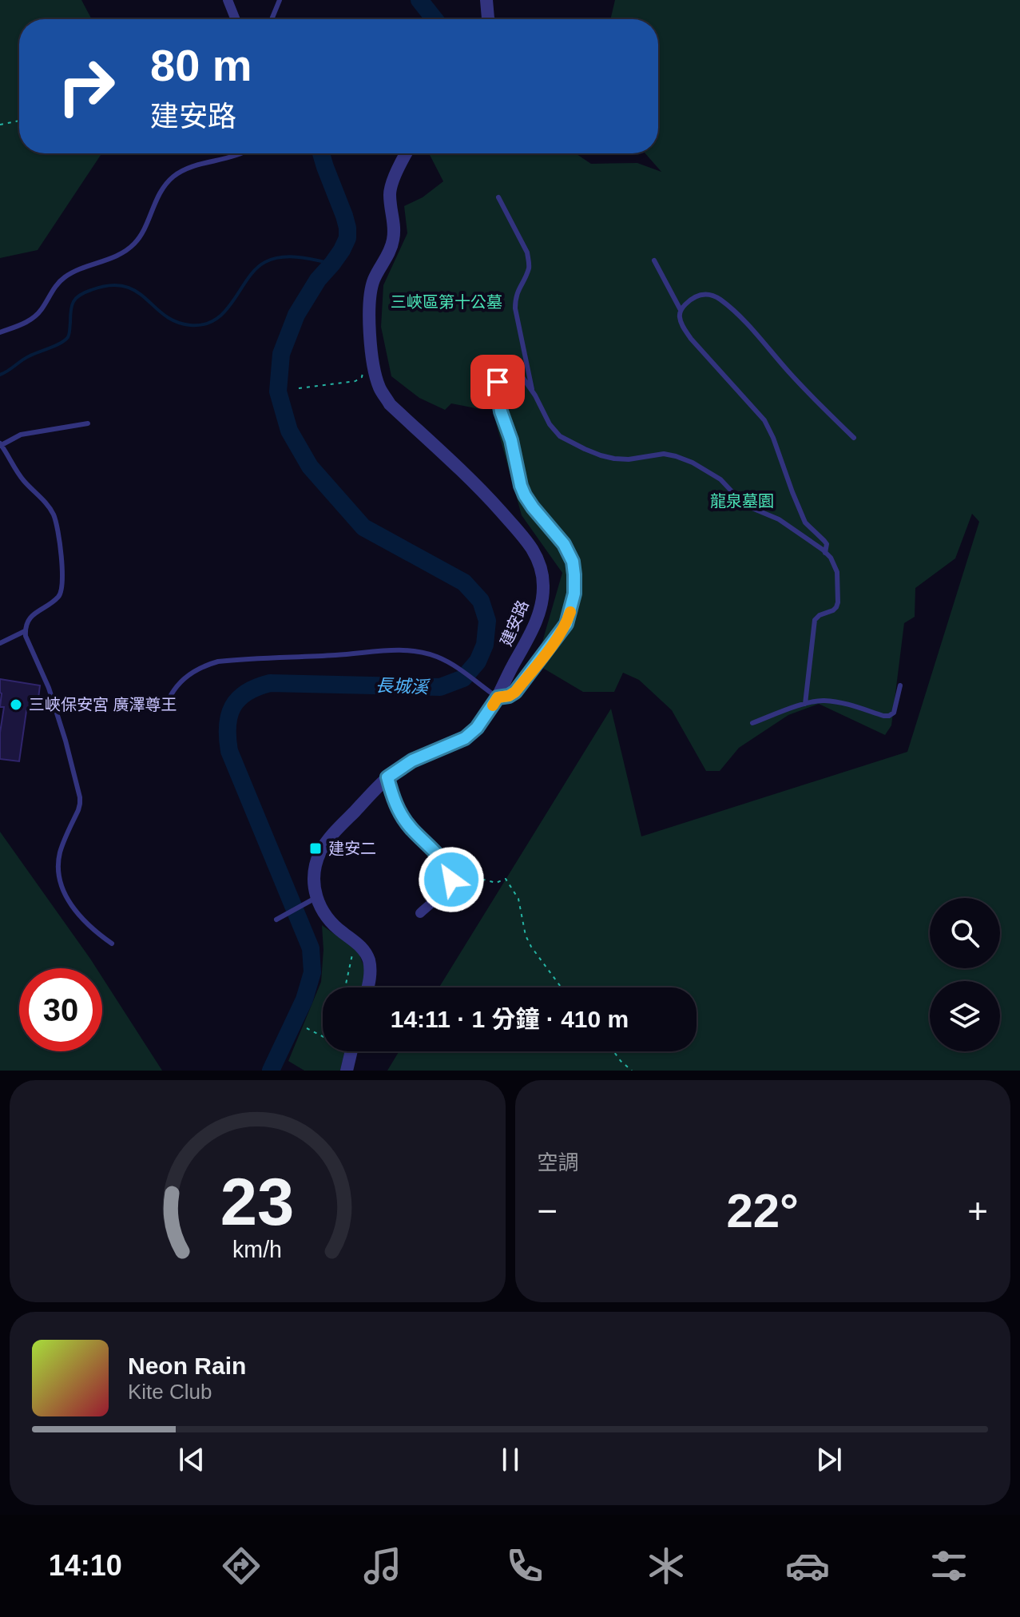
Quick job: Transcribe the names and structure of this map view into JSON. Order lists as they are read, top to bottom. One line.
{"streets":{"street":["建安路"]},"water":["長城溪"],"parks":["三峽區第十公墓","龍泉墓園"],"places":{"other":["三峽保安宮 廣澤尊王"],"transit":["建安二"]},"page":{"turn":["80 m","建安路"],"limit":"30","trip":"14:11 · 1 分鐘 · 410 m","tile":"空調","heat":["−","22°","+"],"song":["Neon Rain","Kite Club"],"tabs":"14:10","gauge":["23","km/h"]}}
